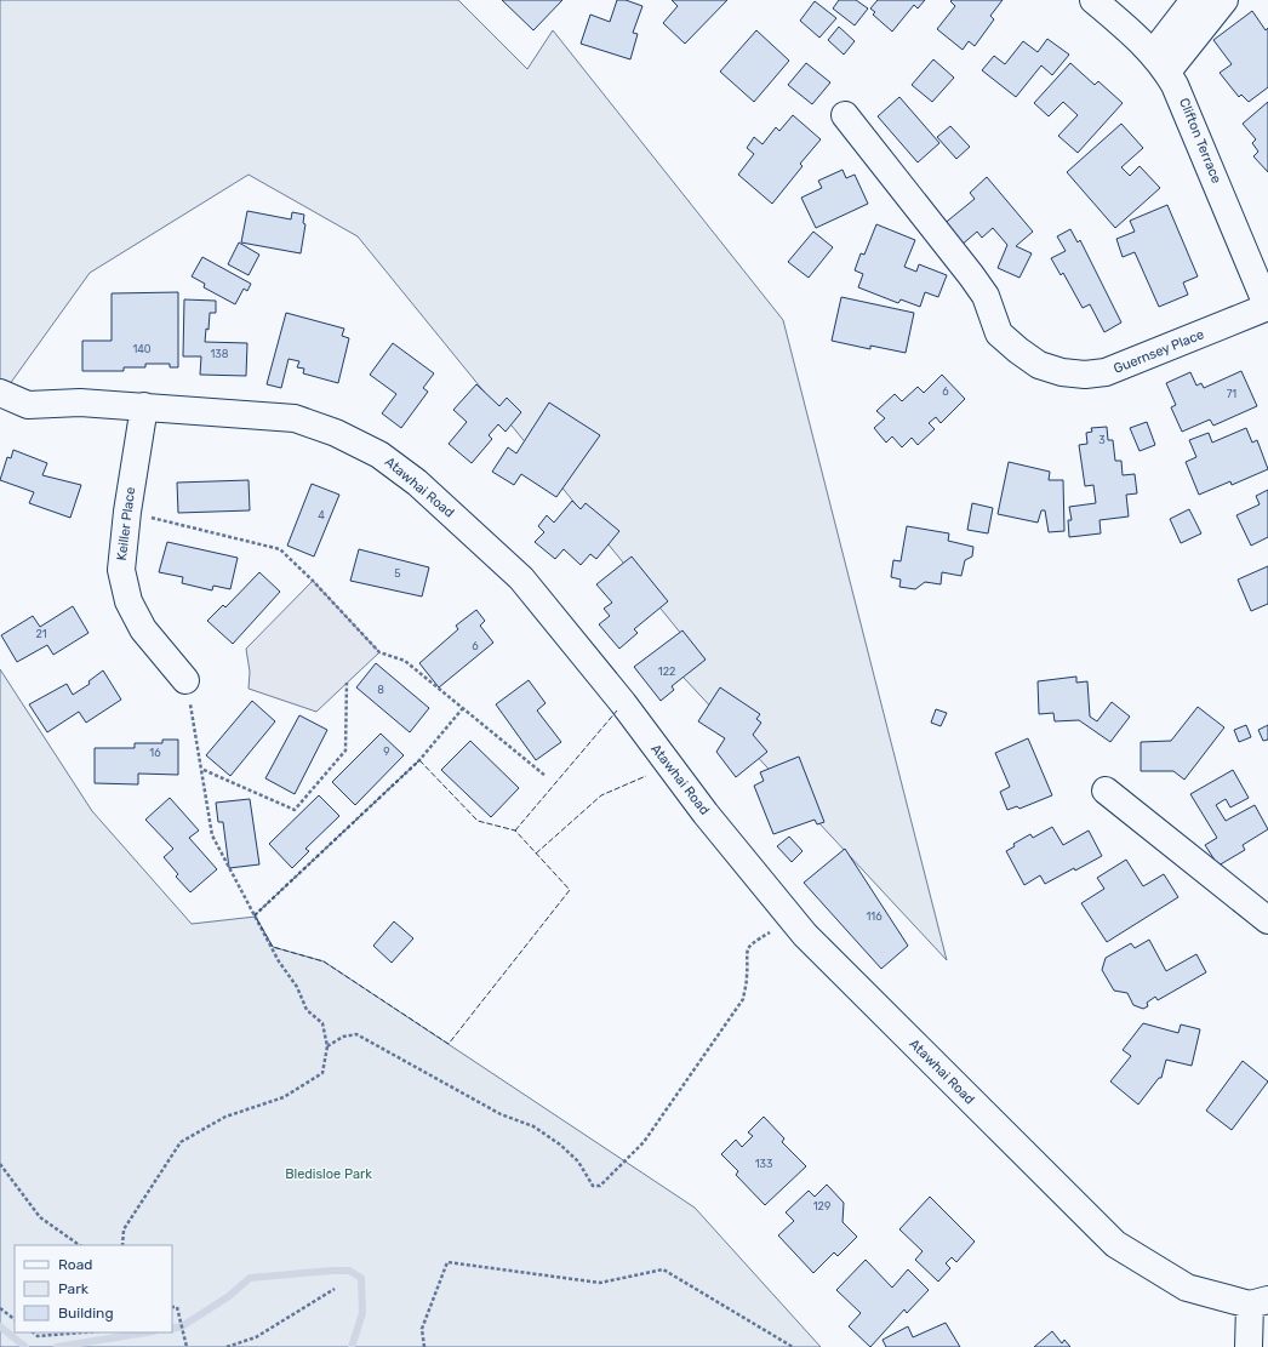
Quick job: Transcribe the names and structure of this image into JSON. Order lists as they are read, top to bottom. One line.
{"streets":{"street":["Clifton Terrace","Guernsey Place","Atawhai Road","Keiller Place"]},"crossings":[["Clifton Terrace","Guernsey Place"],["Atawhai Road","Keiller Place"]],"parks":["Bledisloe Park"],"house_numbers":["140","138","6","71","3","4","5","21","6","122","8","9","16","116","133","129"],"legend":["Road","Park","Building"]}
